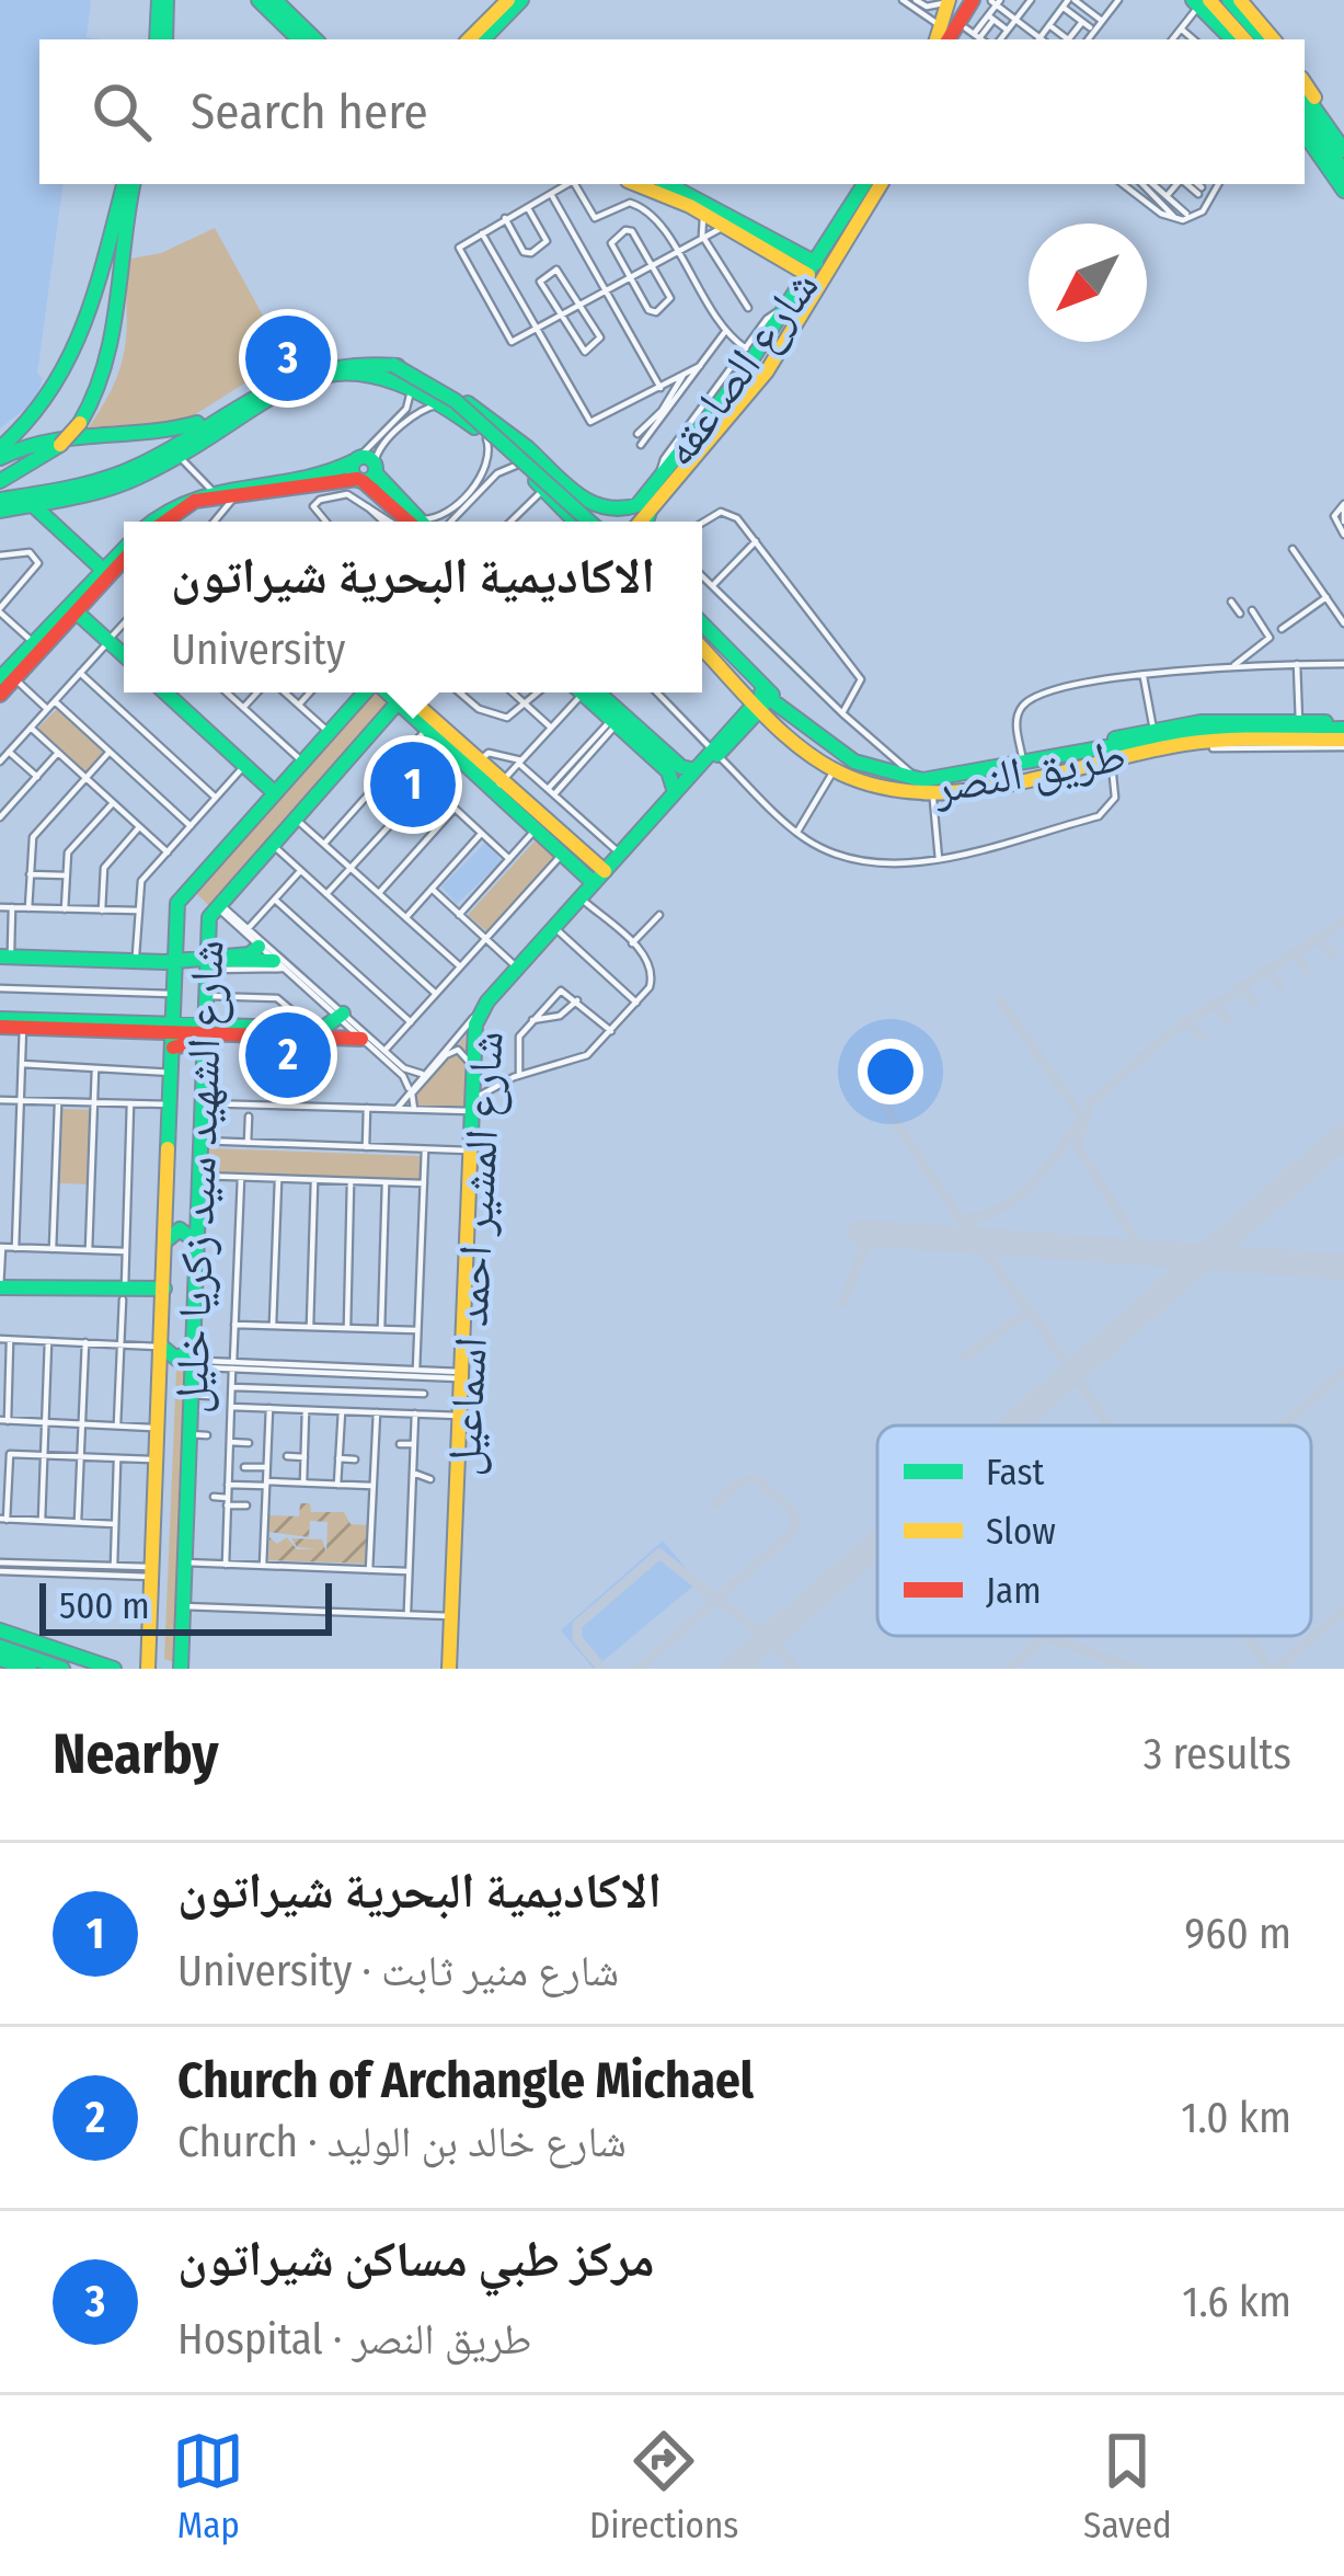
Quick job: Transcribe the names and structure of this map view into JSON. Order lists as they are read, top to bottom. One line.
{"streets":{"main road":["شارع الصاعقه","طريق النصر","شارع الشهيد سيد زكريا خليل","شارع المشير احمد اسماعيل"]},"crossings":[["طريق النصر","شارع المشير احمد اسماعيل"]],"legend":["Fast","Slow","Jam"],"scale_bar":"500 m","north":"bottom left","page":{"search":"Search here","pins":["3","1","2"],"popup":["الاكاديمية البحرية شيراتون","University"],"scale":"500 m","heading":["Nearby","3 results"],"list":[{"mark":"1","name":"الاكاديمية البحرية شيراتون","note":"University · شارع منير ثابت","value":"960 m"},{"mark":"2","name":"Church of Archangle Michael","note":"Church · شارع خالد بن الوليد","value":"1.0 km"},{"mark":"3","name":"مركز طبي مساكن شيراتون","note":"Hospital · طريق النصر","value":"1.6 km"}],"nav":["Map","Directions","Saved"]}}
